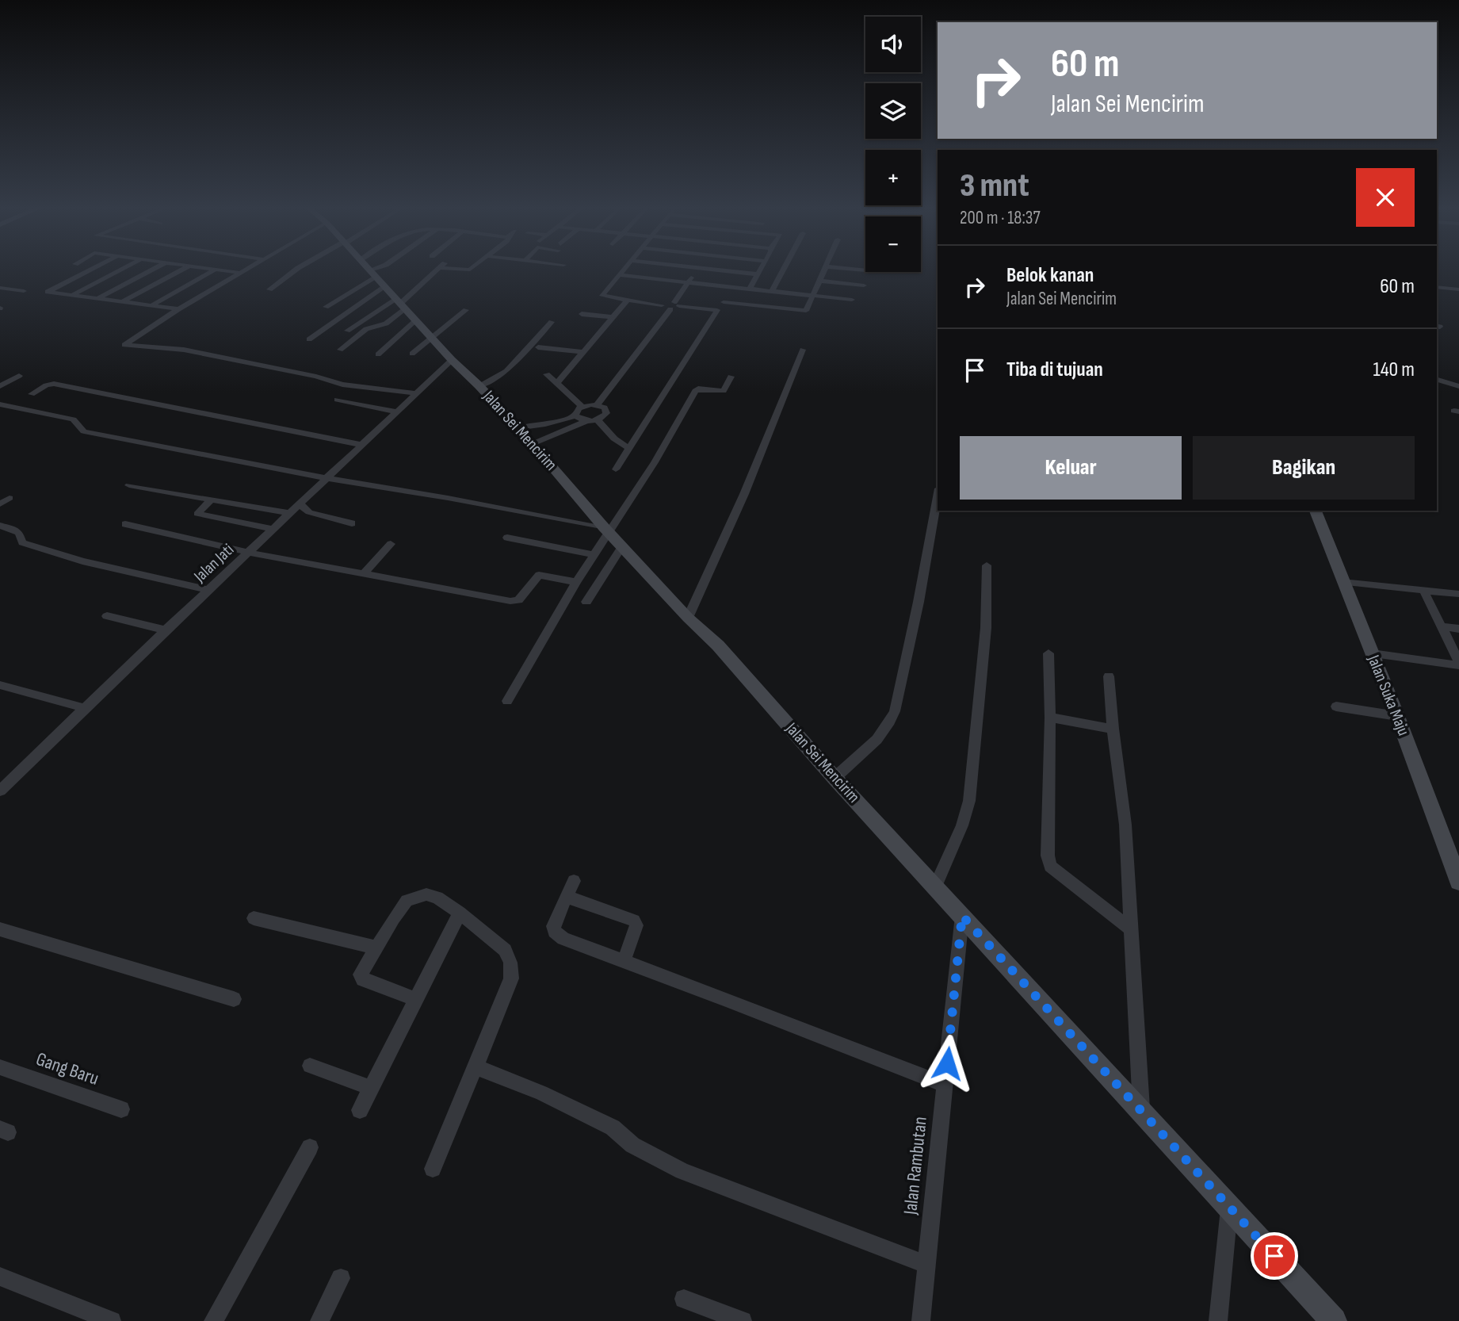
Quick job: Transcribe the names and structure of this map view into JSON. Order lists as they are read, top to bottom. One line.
{"streets":{"street":["Jalan Sei Mencirim","Jalan Jati","Jalan Suka Maju","Gang Baru","Jalan Rambutan"]},"crossings":[["Jalan Sei Mencirim","Jalan Jati"],["Jalan Sei Mencirim","Jalan Rambutan"]],"page":{"map_buttons":["+","−"],"turn":["60 m","Jalan Sei Mencirim"],"heading":["3 mnt","200 m · 18:37"],"list":[{"name":"Belok kanan","note":"Jalan Sei Mencirim","value":"60 m"},{"name":"Tiba di tujuan","value":"140 m"}],"buttons":["Keluar","Bagikan"]}}
